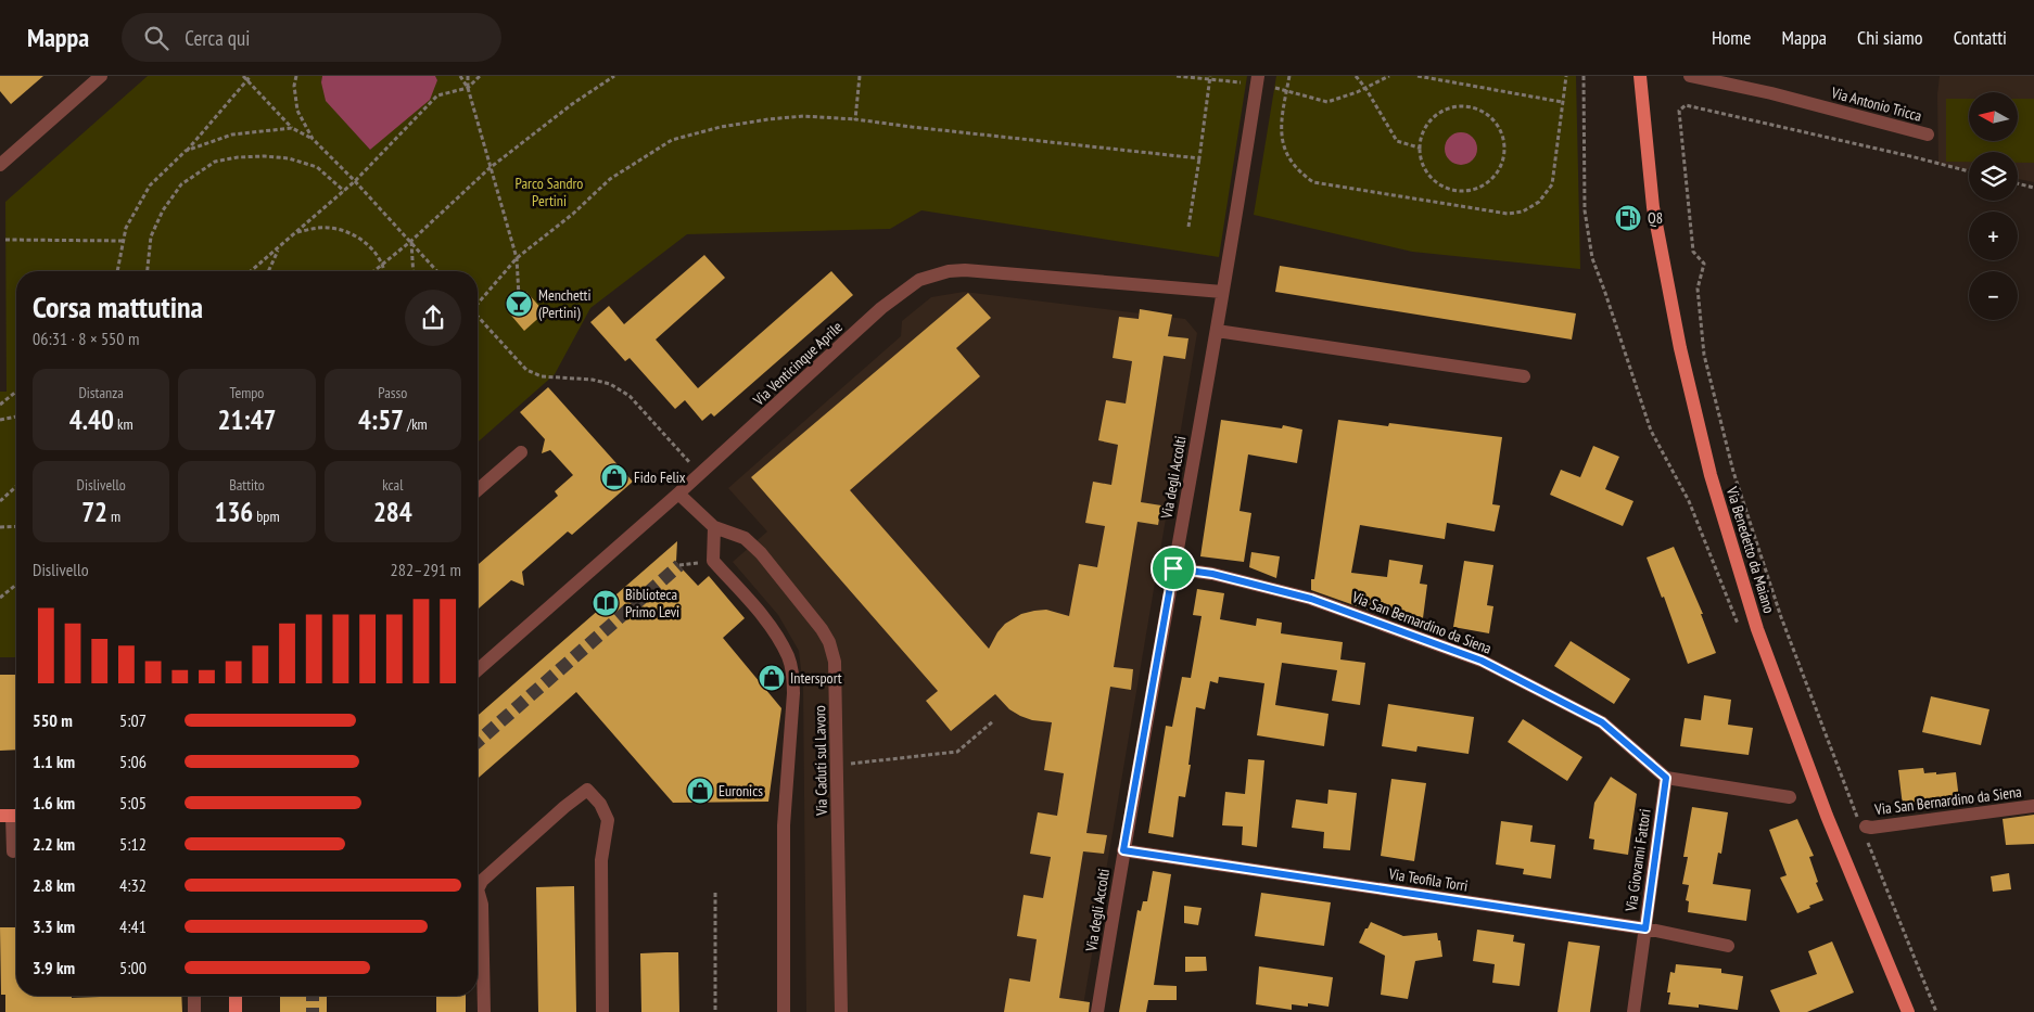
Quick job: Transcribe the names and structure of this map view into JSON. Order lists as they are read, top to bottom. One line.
{"streets":{"main road":["Via Benedetto da Maiano"],"street":["Via Antonio Tricca","Via Venticinque Aprile","Via degli Accolti","Via San Bernardino da Siena","Via Caduti sul Lavoro","Via Giovanni Fattori","Via Teofila Torri"]},"crossings":[["Via Venticinque Aprile","Via degli Accolti"],["Via Venticinque Aprile","Via Caduti sul Lavoro"],["Via degli Accolti","Via San Bernardino da Siena"],["Via degli Accolti","Via Teofila Torri"],["Via San Bernardino da Siena","Via Giovanni Fattori"],["Via Giovanni Fattori","Via Teofila Torri"]],"parks":["Parco Sandro Pertini"],"places":{"fuel station":["Q8"],"bar":["Menchetti (Pertini)"],"shop":["Fido Felix","Intersport","Euronics"],"library":["Biblioteca Primo Levi"]},"north":"left","page":{"header":"Mappa","search":"Cerca qui","nav":["Home","Mappa","Chi siamo","Contatti"],"map_buttons":["+","−"],"heading":["Corsa mattutina","06:31 · 8 × 550 m"],"stats":[["Distanza","4.40 km"],["Tempo","21:47"],["Passo","4:57 /km"],["Dislivello","72 m"],["Battito","136 bpm"],["kcal","284"]],"chart":["Dislivello","282–291 m"],"list":[{"name":"550 m","note":"5:07"},{"name":"1.1 km","note":"5:06"},{"name":"1.6 km","note":"5:05"},{"name":"2.2 km","note":"5:12"},{"name":"2.8 km","note":"4:32"},{"name":"3.3 km","note":"4:41"},{"name":"3.9 km","note":"5:00"}]}}
